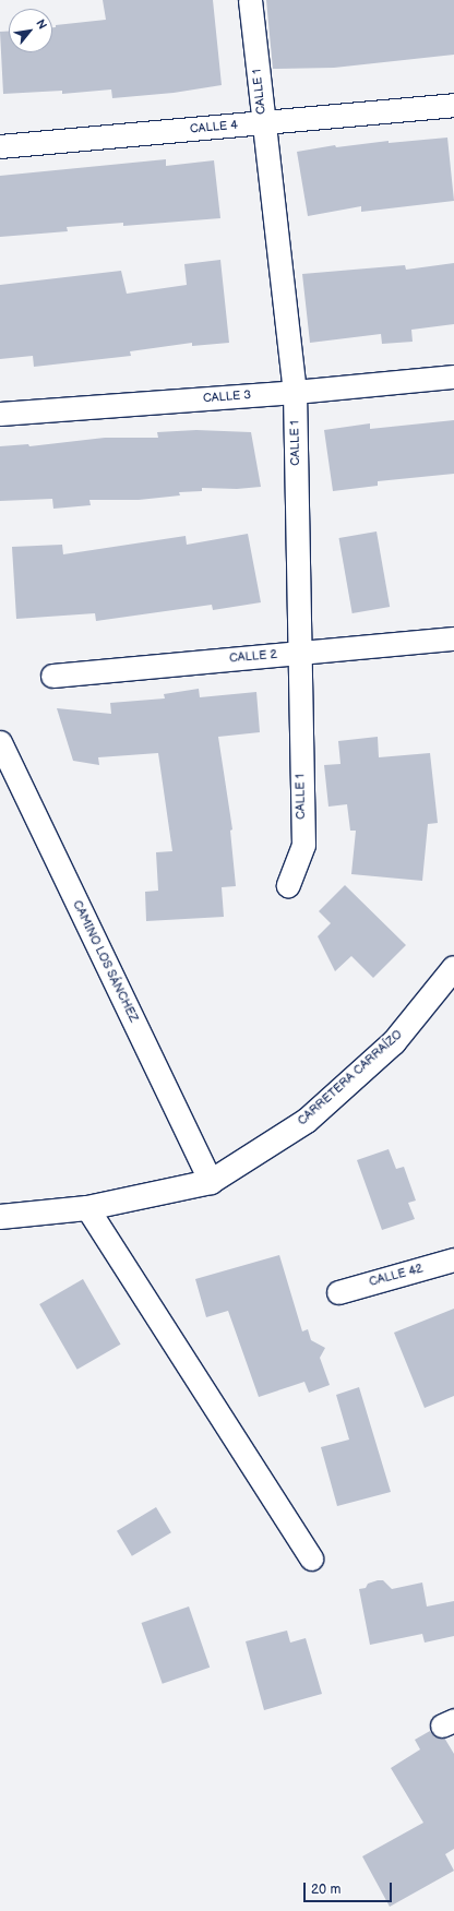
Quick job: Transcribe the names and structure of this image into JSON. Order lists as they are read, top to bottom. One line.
{"streets":{"street":["CALLE 1","CALLE 4","CALLE 3","CALLE 2","CAMINO LOS SÁNCHEZ","CARRETERA CARRAÍZO","CALLE 42"]},"crossings":[["CALLE 1","CALLE 4"],["CALLE 1","CALLE 3"],["CALLE 1","CALLE 2"],["CAMINO LOS SÁNCHEZ","CARRETERA CARRAÍZO"]],"scale_bar":"20 m","north":"top right"}
